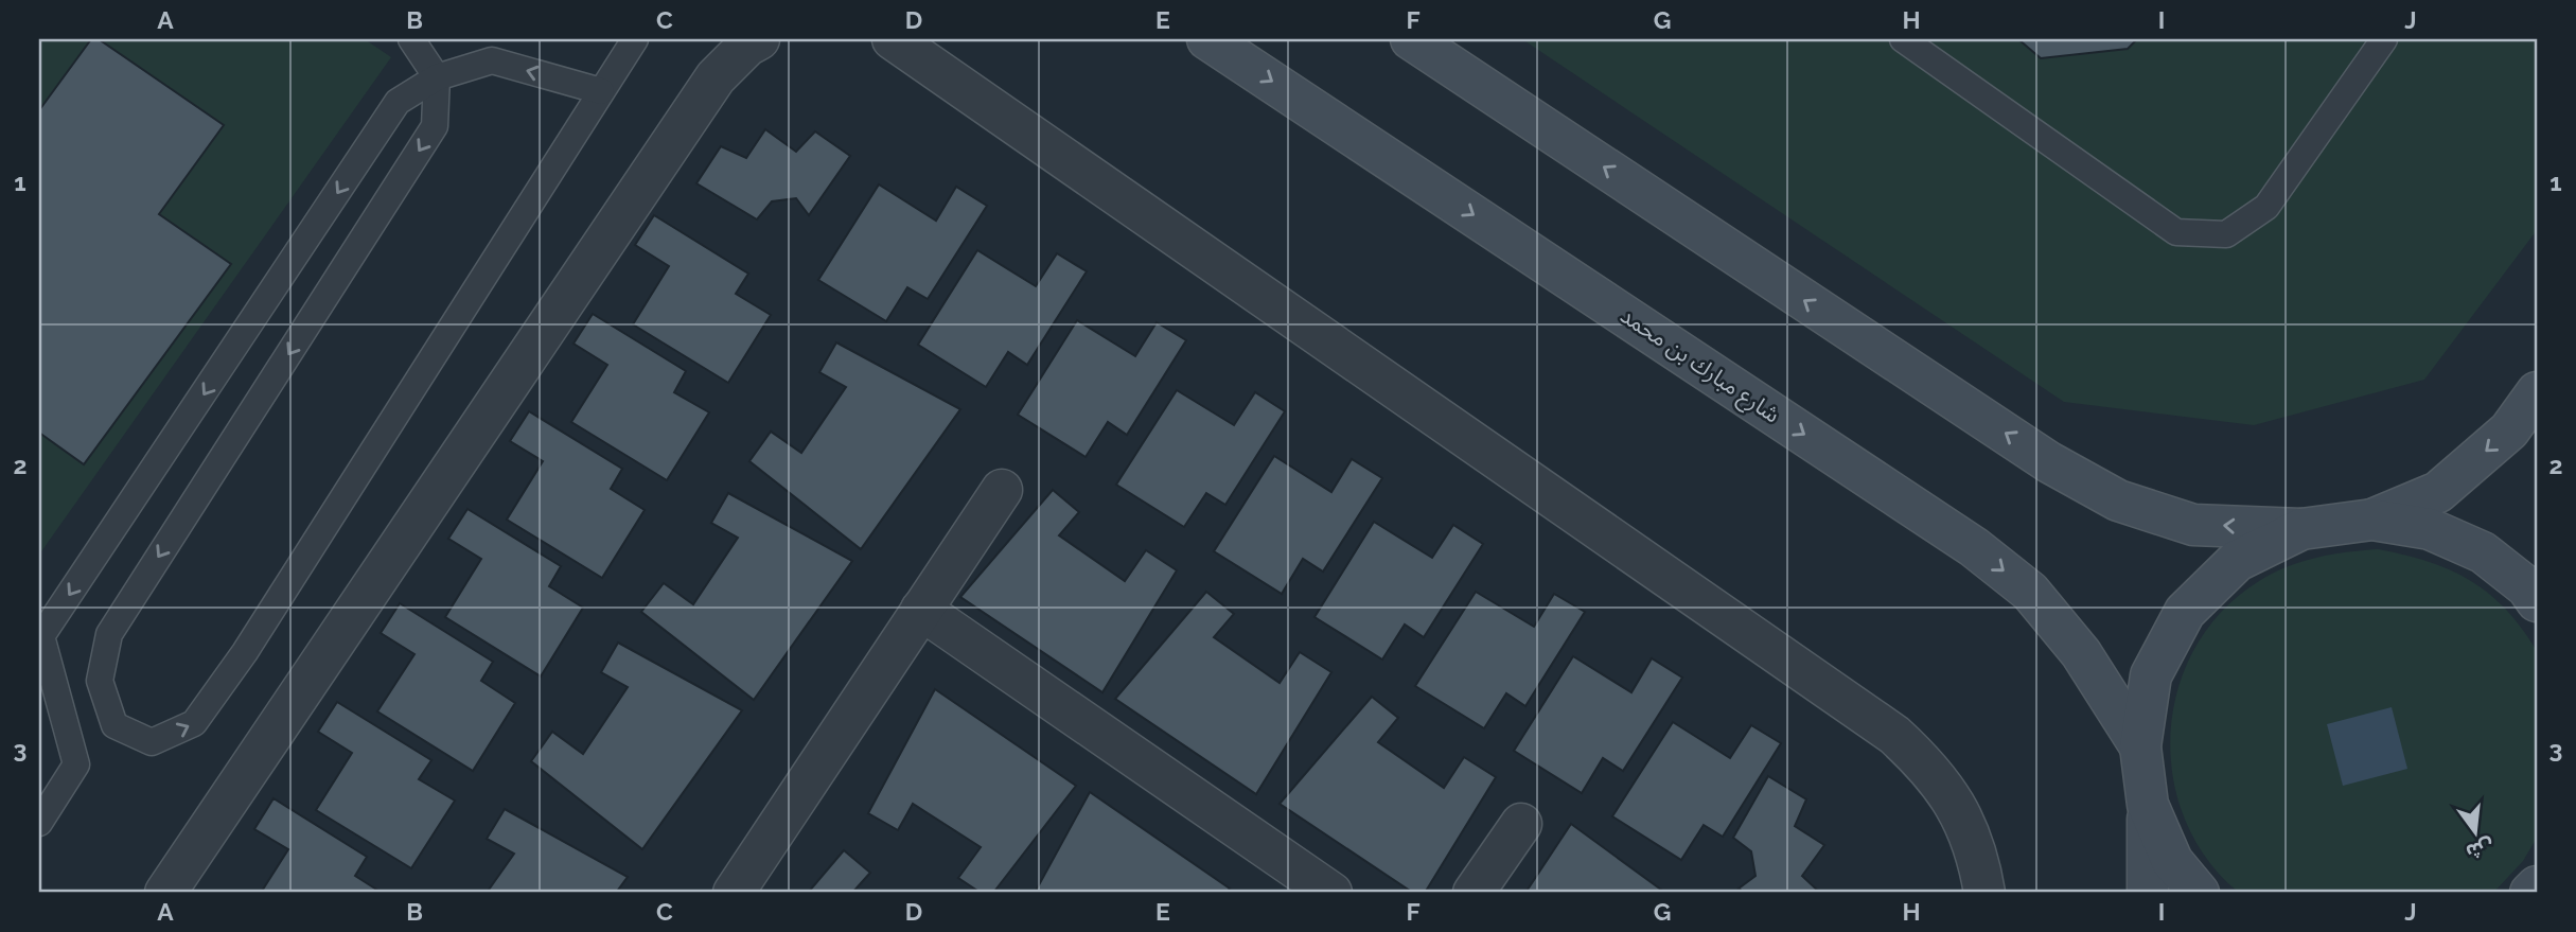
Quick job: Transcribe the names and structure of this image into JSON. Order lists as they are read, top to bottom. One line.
{"streets":{"main road":["شارع مبارك بن محمد"]},"north":"bottom","grid":{"columns":["A","B","C","D","E","F","G","H","I","J"],"rows":["1","2","3"]}}
